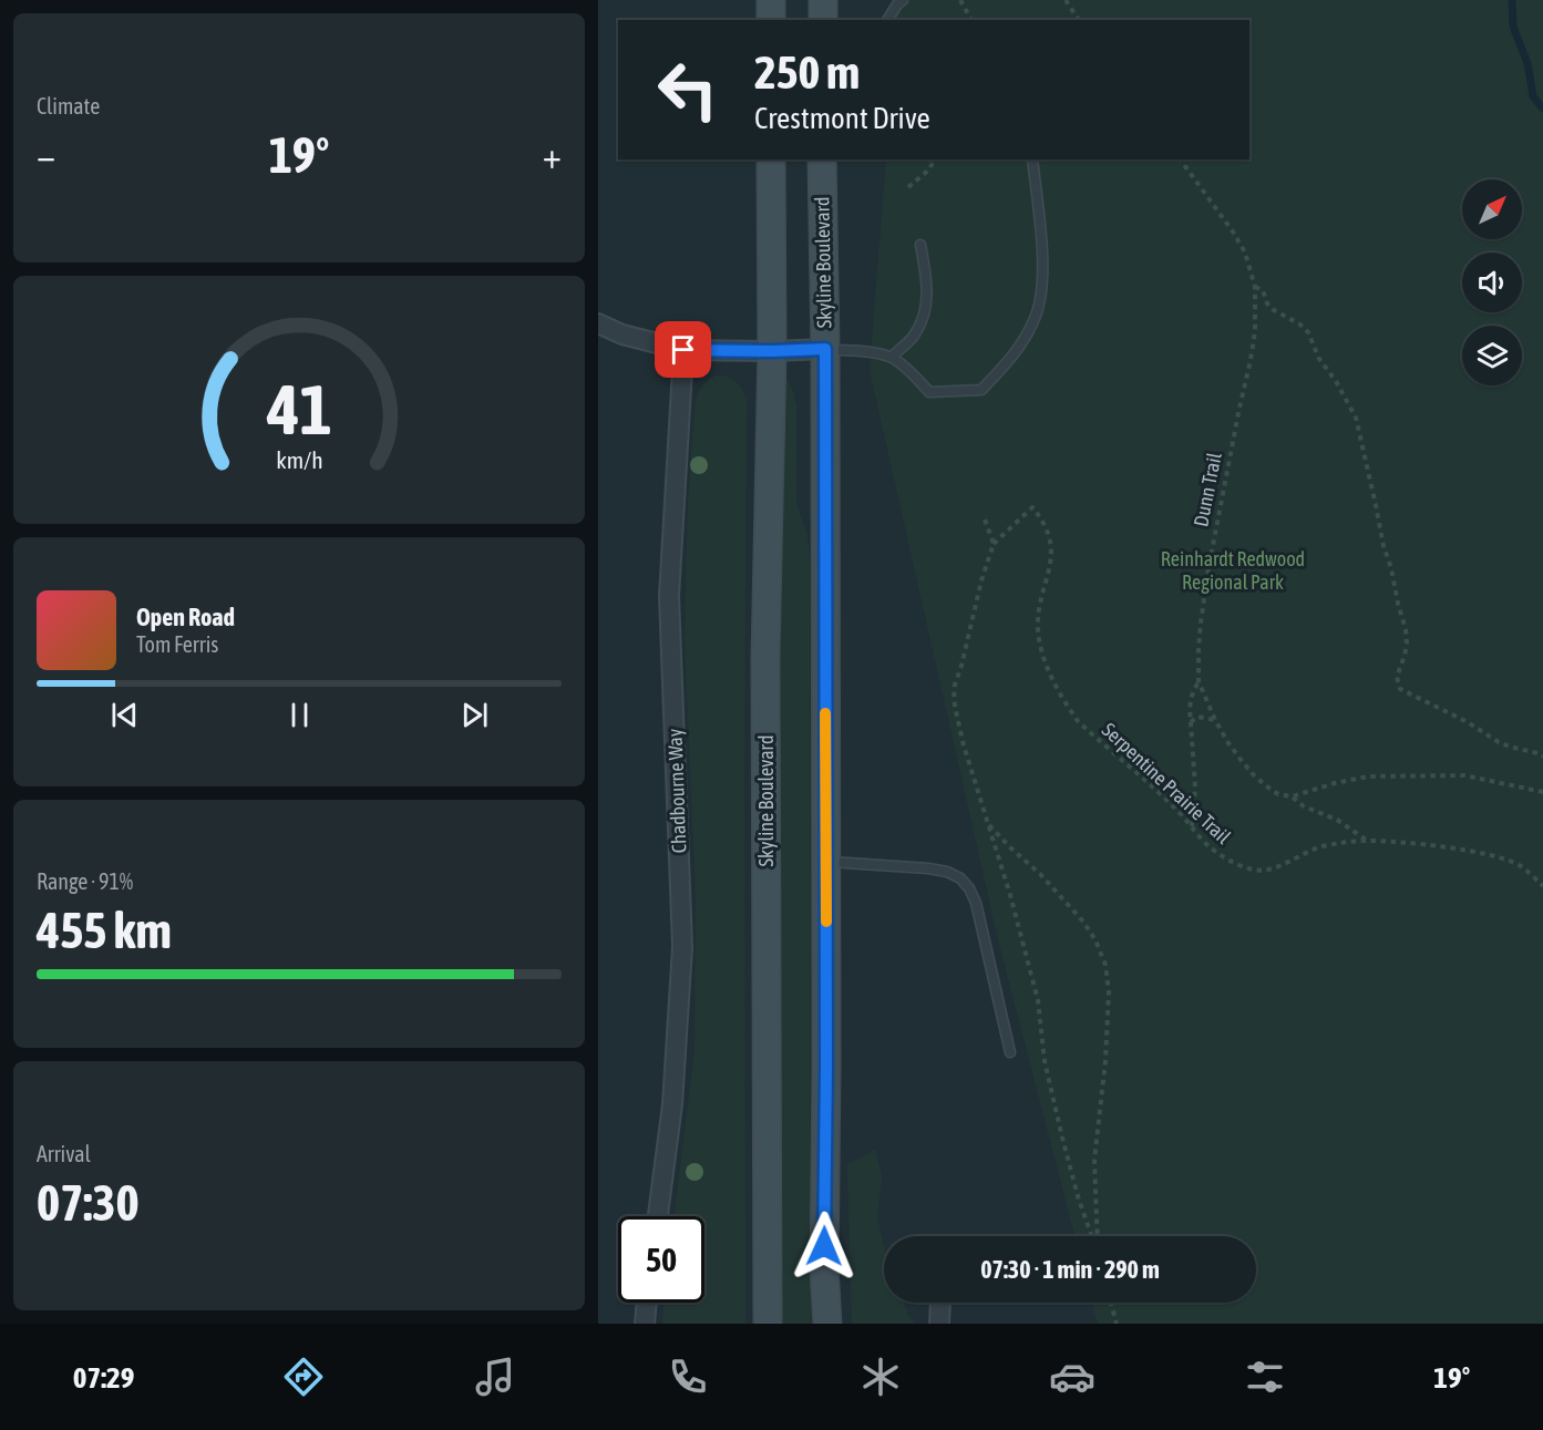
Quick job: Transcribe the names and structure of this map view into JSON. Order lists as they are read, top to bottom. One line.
{"streets":{"main road":["Skyline Boulevard"],"street":["Chadbourne Way"],"path":["Dunn Trail","Serpentine Prairie Trail"]},"crossings":[["Dunn Trail","Serpentine Prairie Trail"]],"parks":["Reinhardt Redwood Regional Park"],"north":"top right","page":{"tile":["Climate",["Range · 91%","455 km"],["Arrival","07:30"]],"turn":["250 m","Crestmont Drive"],"heat":["−","19°","+"],"song":["Open Road","Tom Ferris"],"limit":"50","trip":"07:30 · 1 min · 290 m","tabs":["07:29","19°"],"gauge":["41","km/h"]}}
